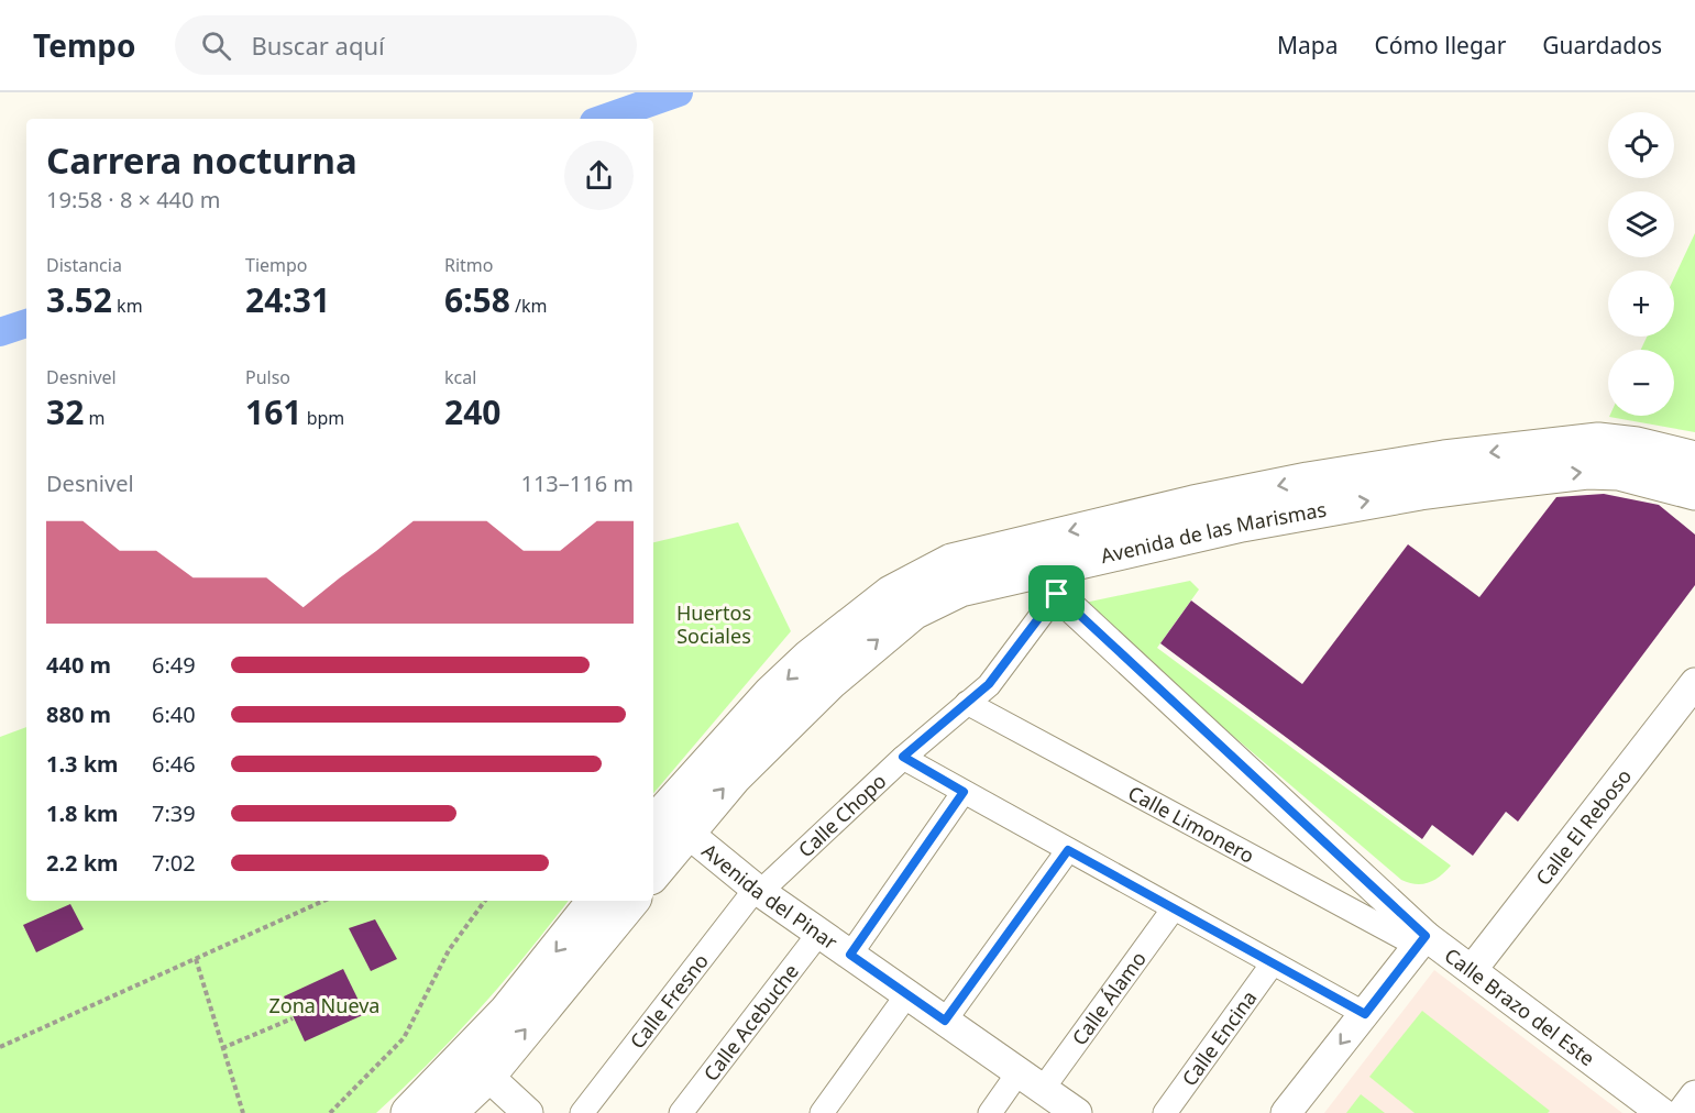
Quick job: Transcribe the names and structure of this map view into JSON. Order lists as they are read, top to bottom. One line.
{"streets":{"street":["Avenida de las Marismas","Calle Chopo","Calle Limonero","Calle El Reboso","Avenida del Pinar","Calle Álamo","Calle Fresno","Calle Brazo del Este","Calle Acebuche","Calle Encina"]},"crossings":[["Avenida de las Marismas","Calle Chopo"],["Avenida de las Marismas","Avenida del Pinar"],["Avenida de las Marismas","Calle Brazo del Este"],["Calle Chopo","Calle Limonero"],["Calle Chopo","Avenida del Pinar"],["Calle Chopo","Calle Fresno"],["Calle Chopo","Calle Brazo del Este"],["Calle Limonero","Calle Brazo del Este"],["Calle El Reboso","Calle Brazo del Este"],["Avenida del Pinar","Calle Álamo"],["Avenida del Pinar","Calle Fresno"],["Avenida del Pinar","Calle Acebuche"]],"parks":["Huertos Sociales","Zona Nueva"],"page":{"header":"Tempo","search":"Buscar aquí","nav":["Mapa","Cómo llegar","Guardados"],"map_buttons":["+","−"],"heading":["Carrera nocturna","19:58 · 8 × 440 m"],"stats":[["Distancia","3.52 km"],["Tiempo","24:31"],["Ritmo","6:58 /km"],["Desnivel","32 m"],["Pulso","161 bpm"],["kcal","240"]],"chart":["Desnivel","113–116 m"],"list":[{"name":"440 m","note":"6:49"},{"name":"880 m","note":"6:40"},{"name":"1.3 km","note":"6:46"},{"name":"1.8 km","note":"7:39"},{"name":"2.2 km","note":"7:02"}]}}
